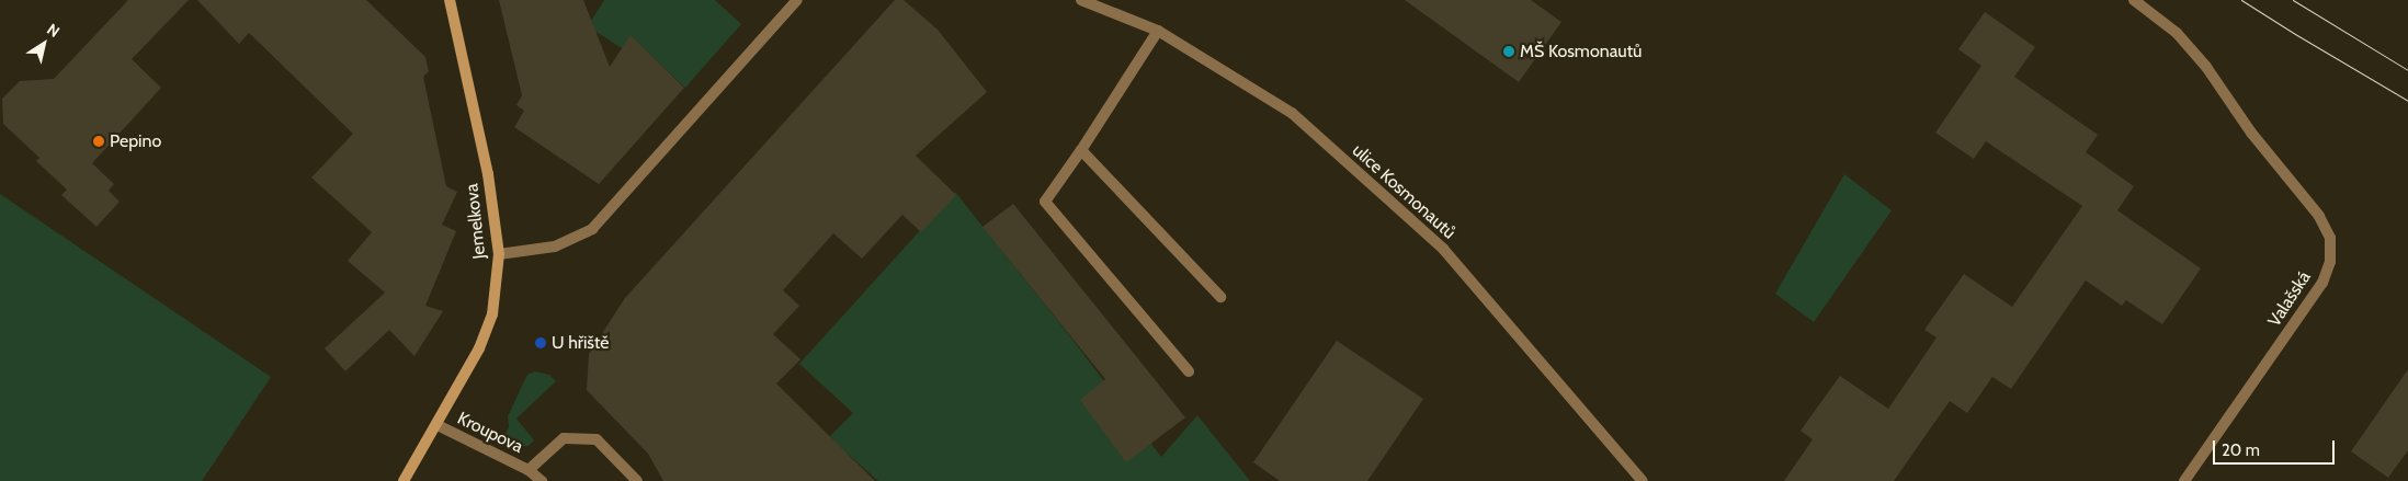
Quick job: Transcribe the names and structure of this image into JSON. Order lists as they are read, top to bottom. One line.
{"streets":{"street":["ulice Kosmonautů","Jemelkova","Valašská","Kroupova"]},"crossings":[["Jemelkova","Kroupova"]],"places":["MŠ Kosmonautů","Pepino","U hřiště"],"scale_bar":"20 m","north":"top right"}
